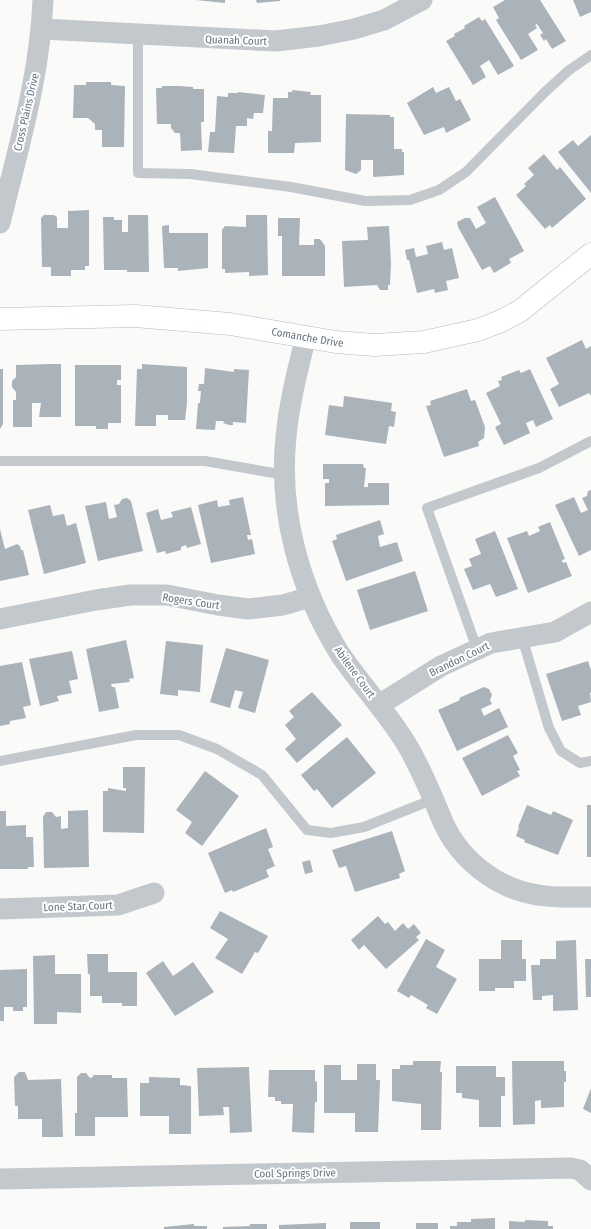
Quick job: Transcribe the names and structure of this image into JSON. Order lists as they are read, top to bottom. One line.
{"streets":{"street":["Quanah Court","Cross Plains Drive","Comanche Drive","Rogers Court","Brandon Court","Abilene Court","Lone Star Court","Cool Springs Drive"]},"crossings":[["Quanah Court","Cross Plains Drive"],["Comanche Drive","Abilene Court"],["Rogers Court","Abilene Court"],["Brandon Court","Abilene Court"]]}
